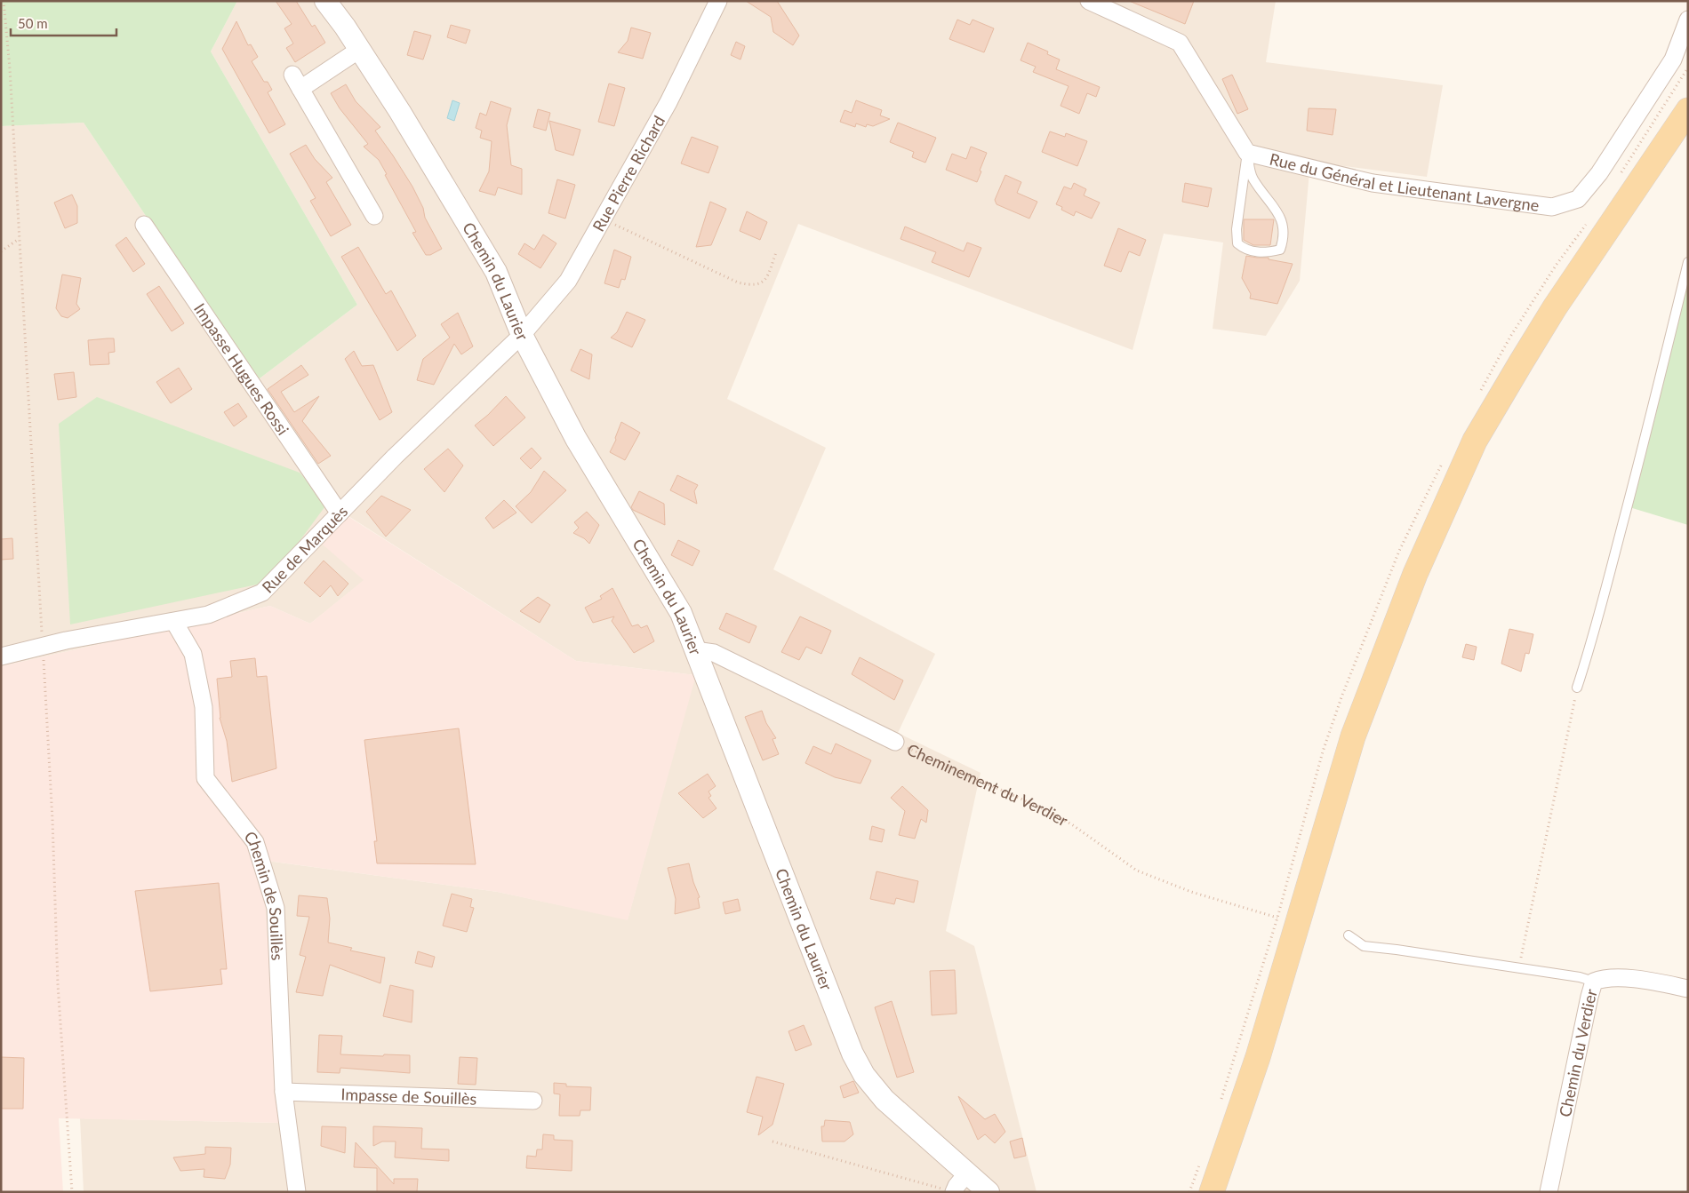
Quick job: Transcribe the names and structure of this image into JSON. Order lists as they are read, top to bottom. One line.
{"streets":{"street":["Rue Pierre Richard","Rue du Général et Lieutenant Lavergne","Chemin du Laurier","Impasse Hugues Rossi","Rue de Marquès","Cheminement du Verdier","Chemin de Souillès","Chemin du Verdier","Impasse de Souillès"]},"crossings":[["Rue Pierre Richard","Chemin du Laurier"],["Rue Pierre Richard","Rue de Marquès"],["Chemin du Laurier","Rue de Marquès"],["Chemin du Laurier","Cheminement du Verdier"],["Impasse Hugues Rossi","Rue de Marquès"],["Rue de Marquès","Chemin de Souillès"],["Chemin de Souillès","Impasse de Souillès"]],"scale_bar":"50 m"}
